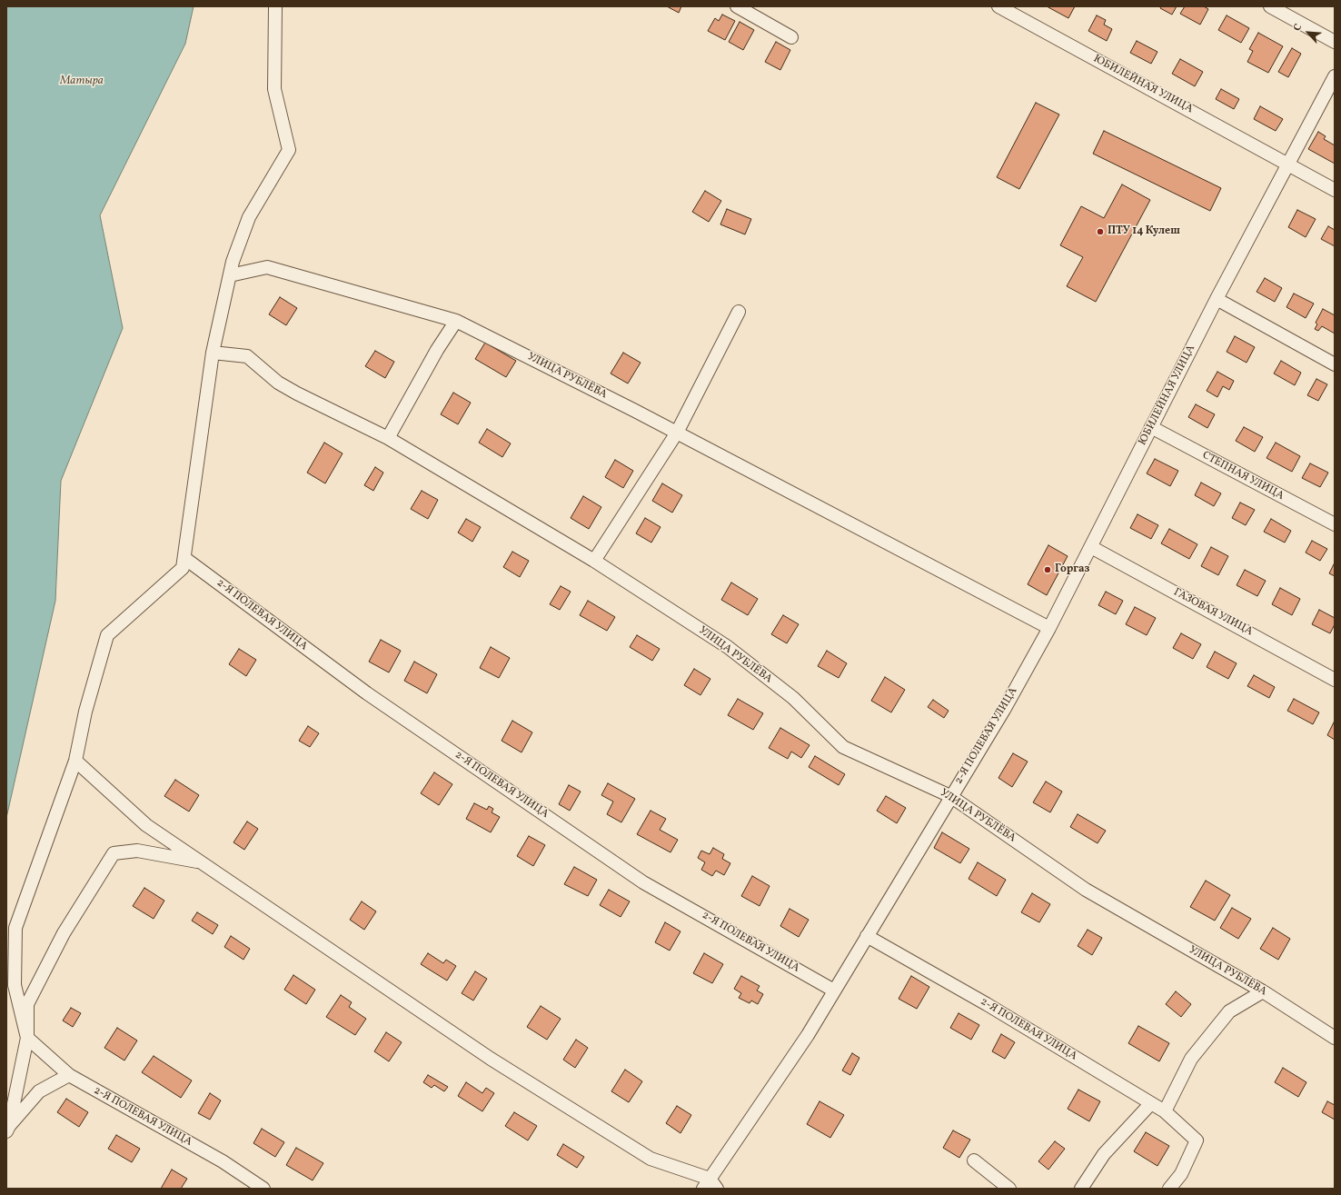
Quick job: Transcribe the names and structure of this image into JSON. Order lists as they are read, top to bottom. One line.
{"streets":{"street":["ЮБИЛЕЙНАЯ УЛИЦА","УЛИЦА РУБЛЁВА","СТЕПНАЯ УЛИЦА","ГАЗОВАЯ УЛИЦА","2-Я ПОЛЕВАЯ УЛИЦА"]},"crossings":[["ЮБИЛЕЙНАЯ УЛИЦА","УЛИЦА РУБЛЁВА"],["ЮБИЛЕЙНАЯ УЛИЦА","СТЕПНАЯ УЛИЦА"],["ЮБИЛЕЙНАЯ УЛИЦА","ГАЗОВАЯ УЛИЦА"],["ЮБИЛЕЙНАЯ УЛИЦА","2-Я ПОЛЕВАЯ УЛИЦА"],["УЛИЦА РУБЛЁВА","2-Я ПОЛЕВАЯ УЛИЦА"]],"water":["Матыра"],"places":["ПТУ 14 Кулеш","Горгаз"],"north":"top left"}
